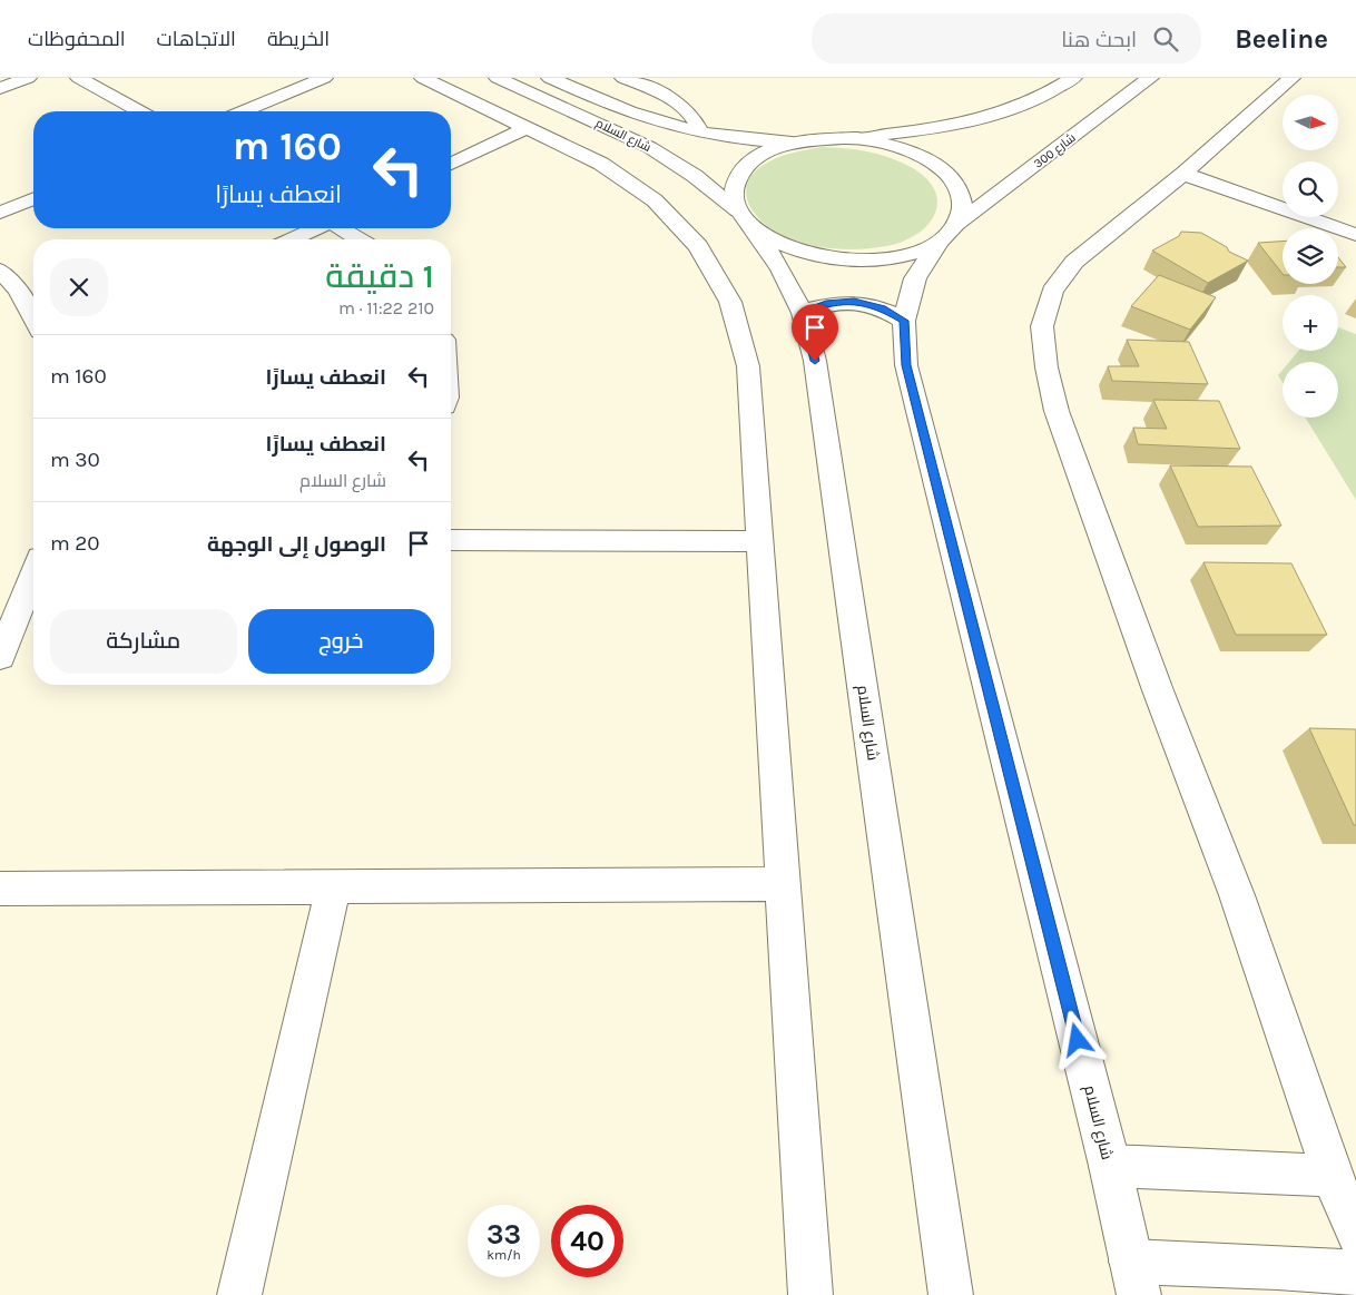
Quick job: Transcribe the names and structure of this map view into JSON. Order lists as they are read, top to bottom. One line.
{"streets":{"street":["شارع السلام","شارع 300"]},"crossings":[["شارع السلام","شارع 300"]],"north":"right","page":{"header":"Beeline","search":"ابحث هنا","nav":["الخريطة","الاتجاهات","المحفوظات"],"map_buttons":["+","−"],"turn":["160 m","انعطف يسارًا"],"heading":["1 دقيقة","210 m · 11:22"],"list":[{"name":"انعطف يسارًا","value":"160 m"},{"name":"انعطف يسارًا","note":"شارع السلام","value":"30 m"},{"name":"الوصول إلى الوجهة","value":"20 m"}],"buttons":["خروج","مشاركة"],"speed":"33 km/h","limit":"40"}}
